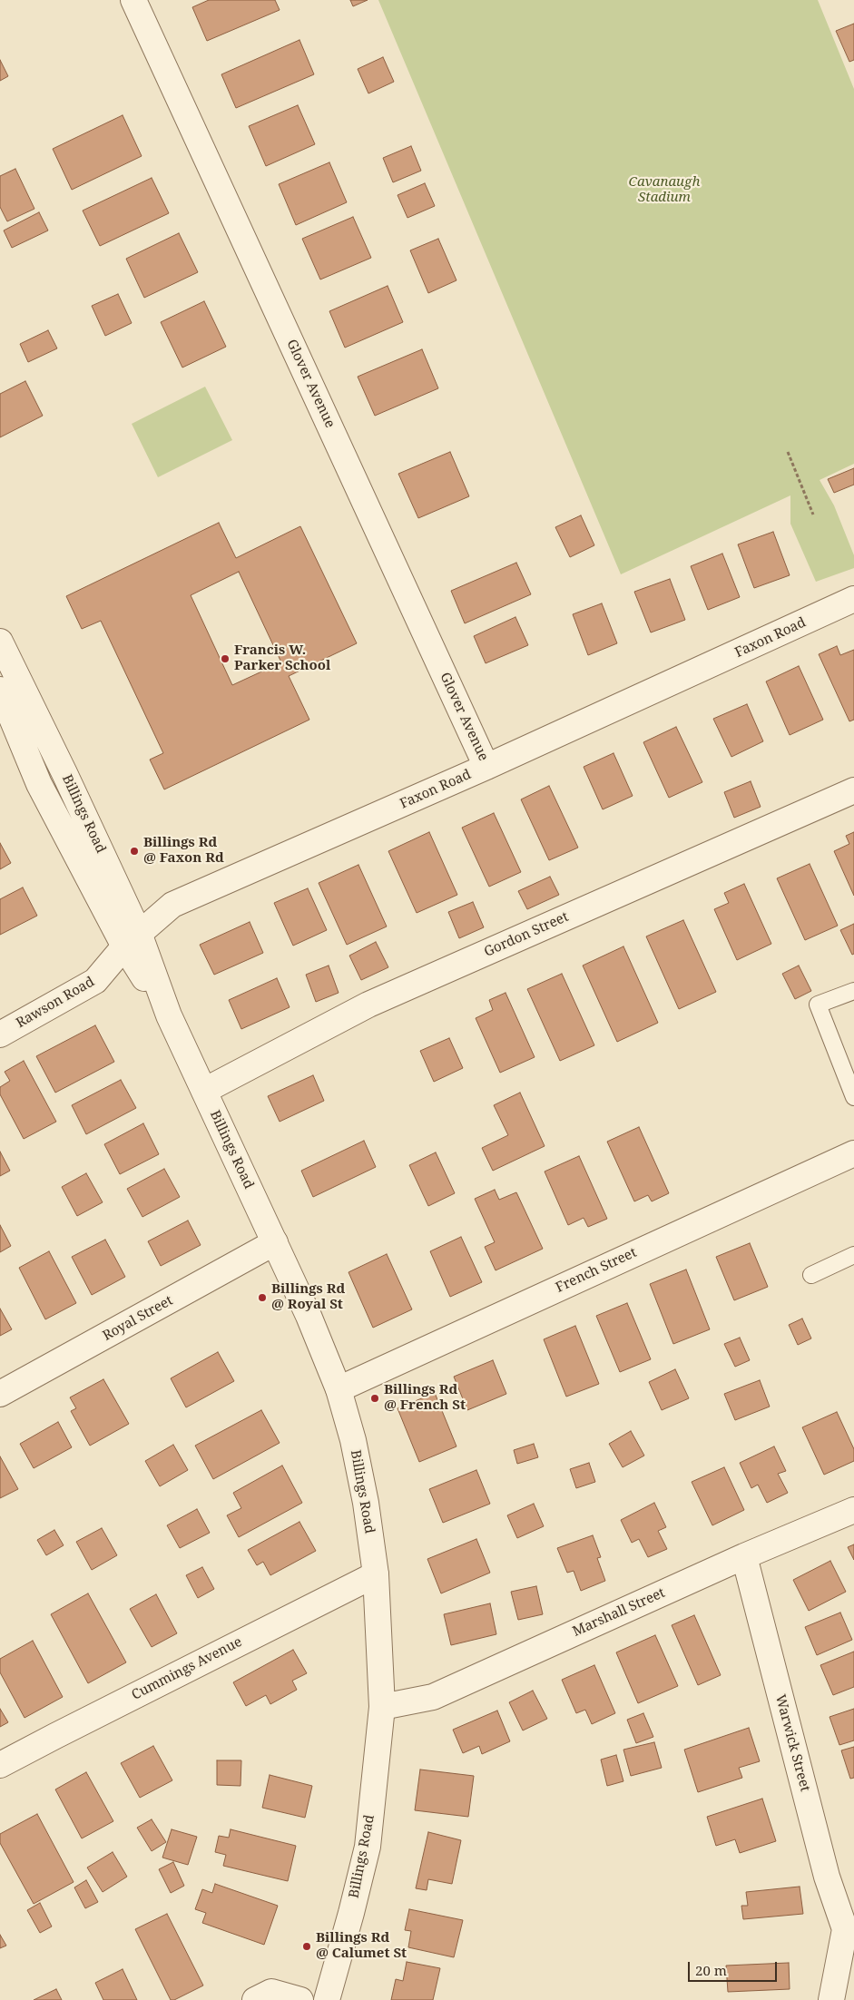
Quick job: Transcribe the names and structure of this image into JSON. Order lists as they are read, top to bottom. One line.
{"streets":{"street":["Glover Avenue","Faxon Road","Billings Road","Gordon Street","Rawson Road","French Street","Royal Street","Marshall Street","Cummings Avenue","Warwick Street"]},"crossings":[["Glover Avenue","Faxon Road"],["Faxon Road","Billings Road"],["Faxon Road","Rawson Road"],["Billings Road","Gordon Street"],["Billings Road","Rawson Road"],["Billings Road","French Street"],["Billings Road","Royal Street"],["Billings Road","Marshall Street"],["Billings Road","Cummings Avenue"],["Marshall Street","Warwick Street"]],"parks":["Cavanaugh Stadium"],"places":["Francis W. Parker School","Billings Rd @ Faxon Rd","Billings Rd @ Royal St","Billings Rd @ French St","Billings Rd @ Calumet St"],"scale_bar":"20 m"}
